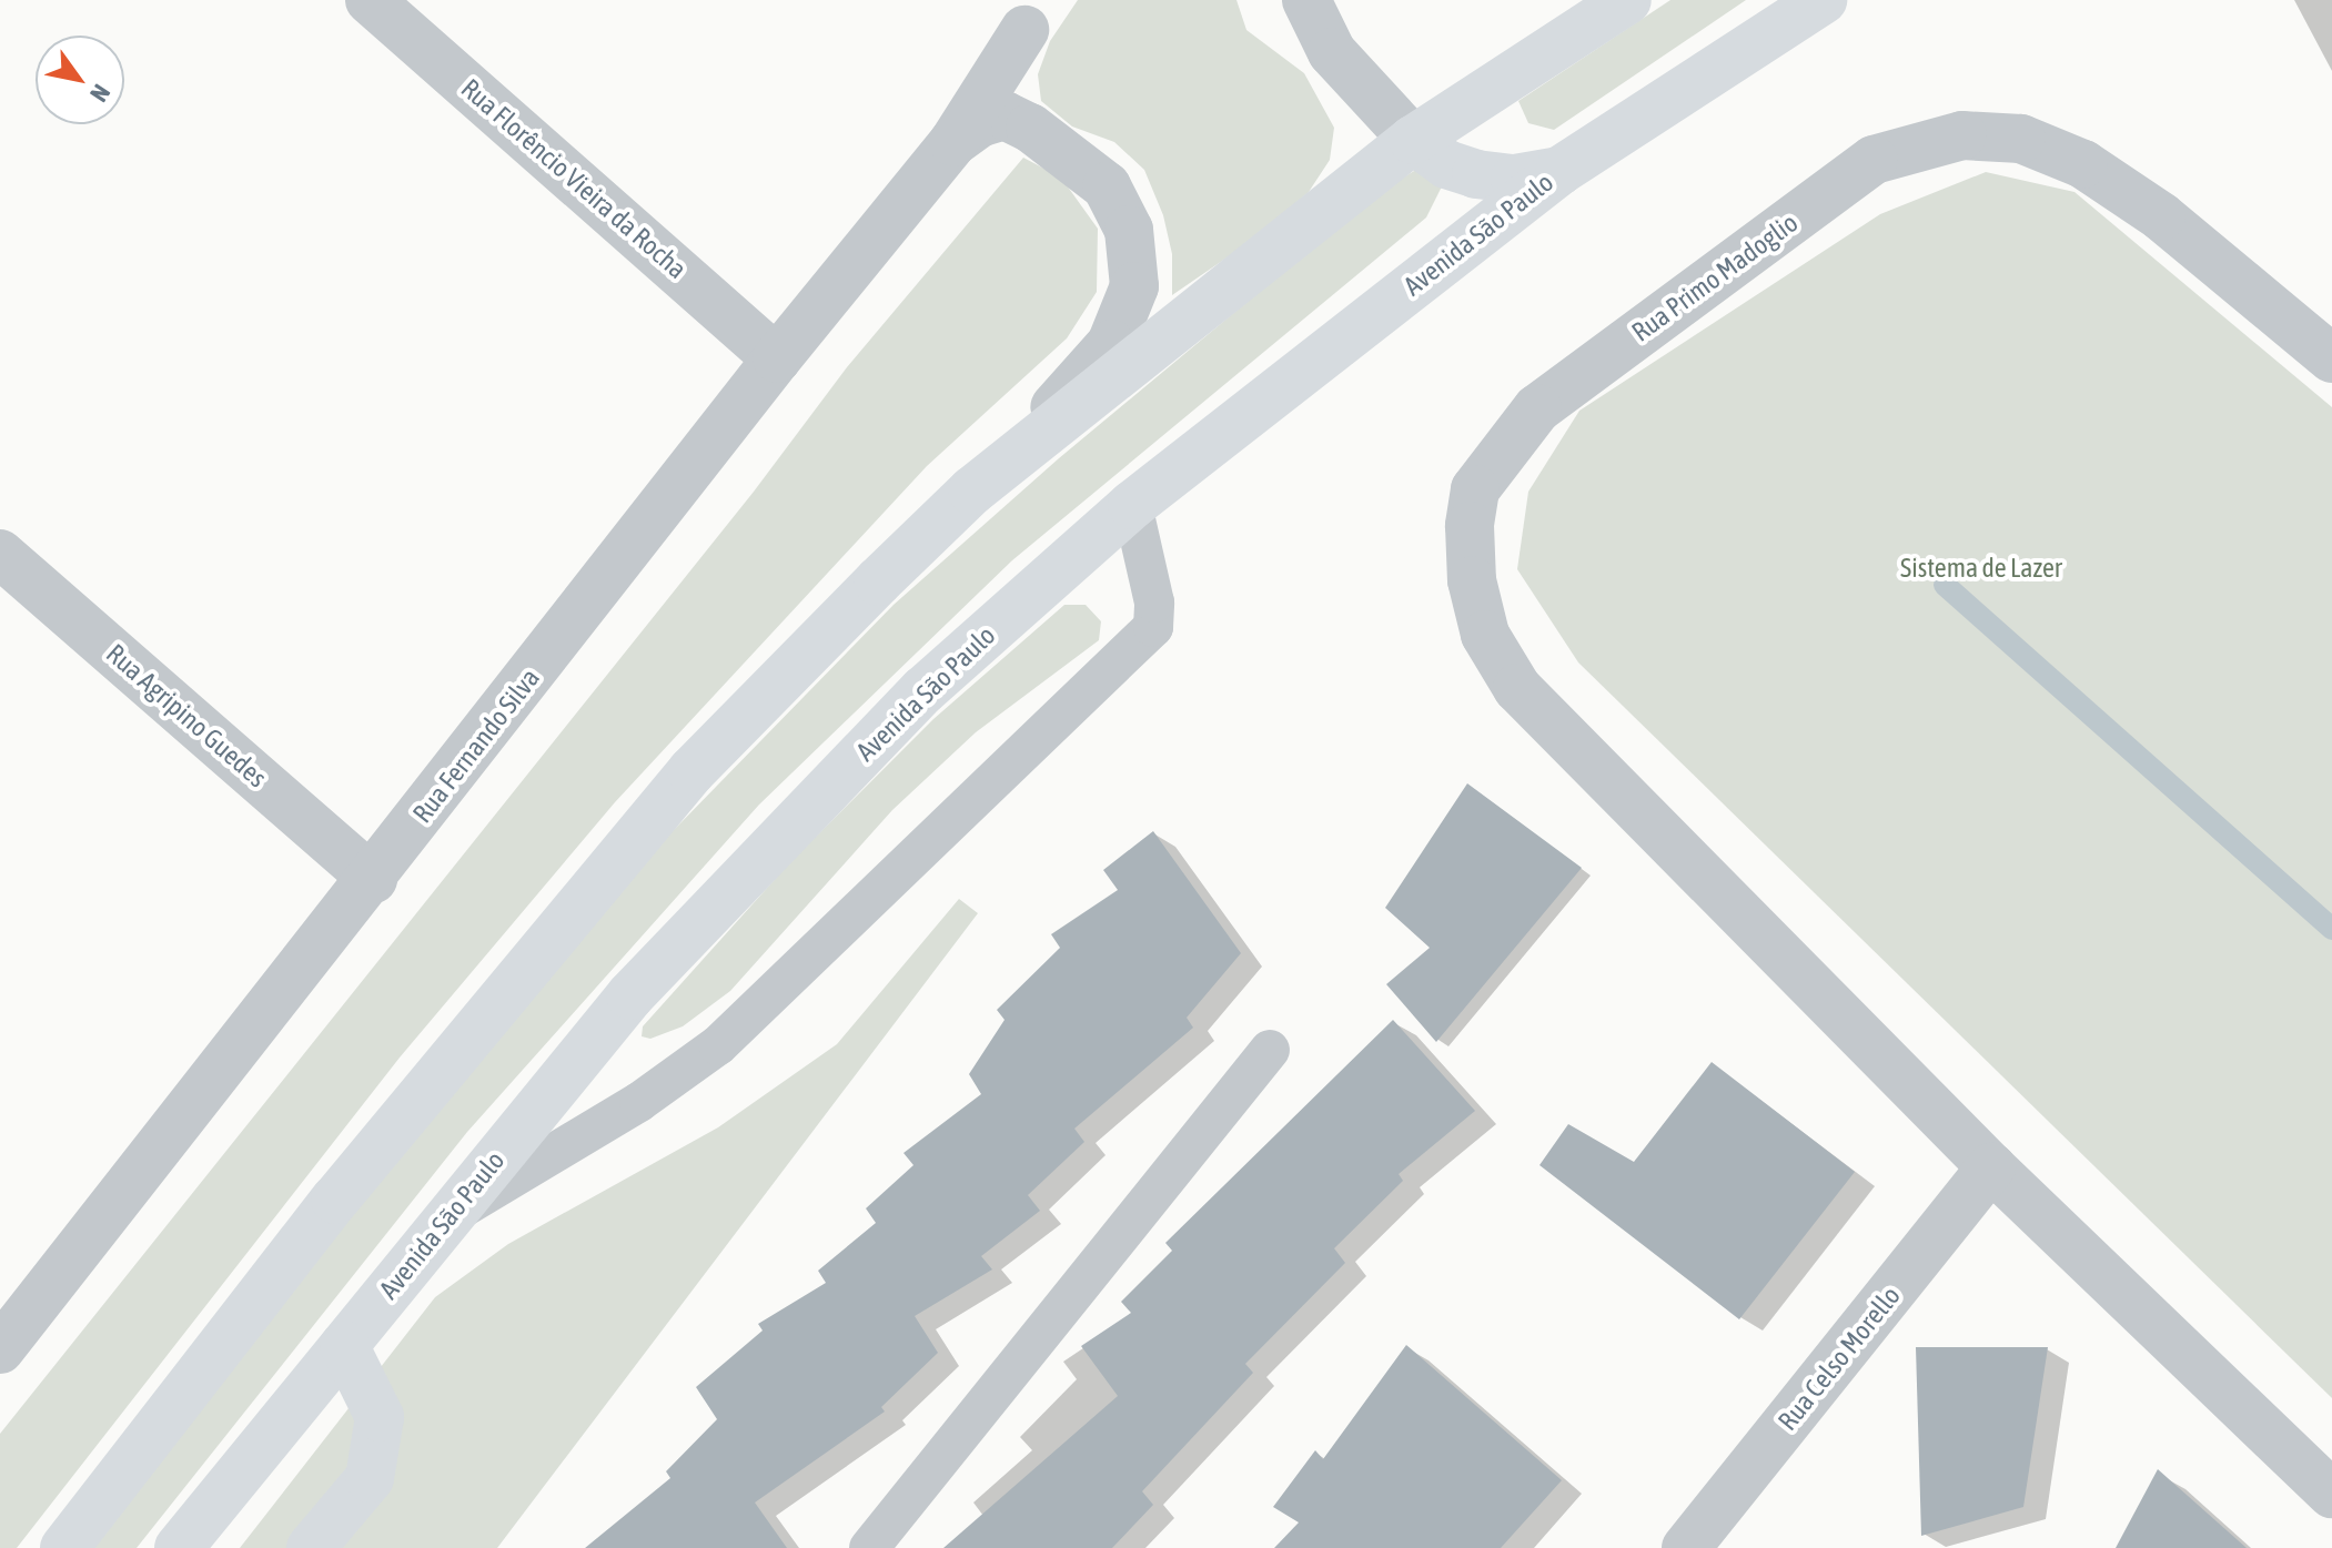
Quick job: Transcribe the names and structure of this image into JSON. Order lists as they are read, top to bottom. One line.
{"streets":{"main road":["Avenida São Paulo"],"street":["Rua Florêncio Vieira da Rocha","Rua Primo Madoglio","Rua Agripino Guedes","Rua Fernando Silva","Rua Celso Morello"]},"crossings":[["Rua Florêncio Vieira da Rocha","Rua Fernando Silva"],["Rua Primo Madoglio","Rua Celso Morello"],["Rua Agripino Guedes","Rua Fernando Silva"]],"parks":["Sistema de Lazer"],"north":"bottom right"}
